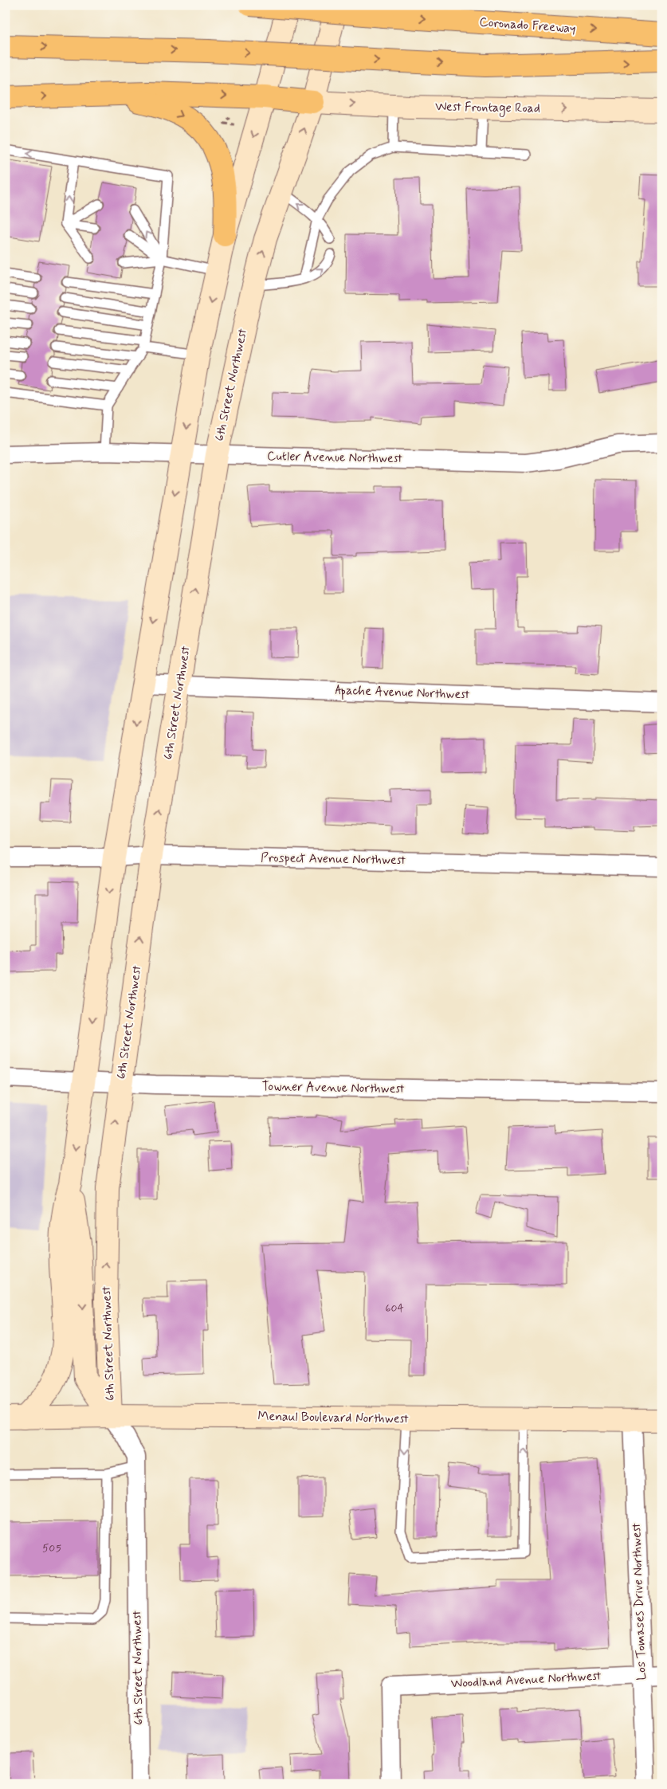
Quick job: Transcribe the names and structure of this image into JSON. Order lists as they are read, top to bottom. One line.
{"streets":{"highway":["Coronado Freeway"],"main road":["West Frontage Road","6th Street Northwest","Menaul Boulevard Northwest"],"street":["Cutler Avenue Northwest","Apache Avenue Northwest","Prospect Avenue Northwest","Towner Avenue Northwest","Los Tomases Drive Northwest","Woodland Avenue Northwest"]},"crossings":[["West Frontage Road","6th Street Northwest"],["6th Street Northwest","Cutler Avenue Northwest"],["6th Street Northwest","Apache Avenue Northwest"],["6th Street Northwest","Prospect Avenue Northwest"],["6th Street Northwest","Towner Avenue Northwest"],["6th Street Northwest","Menaul Boulevard Northwest"],["Menaul Boulevard Northwest","Los Tomases Drive Northwest"],["Los Tomases Drive Northwest","Woodland Avenue Northwest"]],"one_way":["West Frontage Road"],"house_numbers":["604","505"]}
